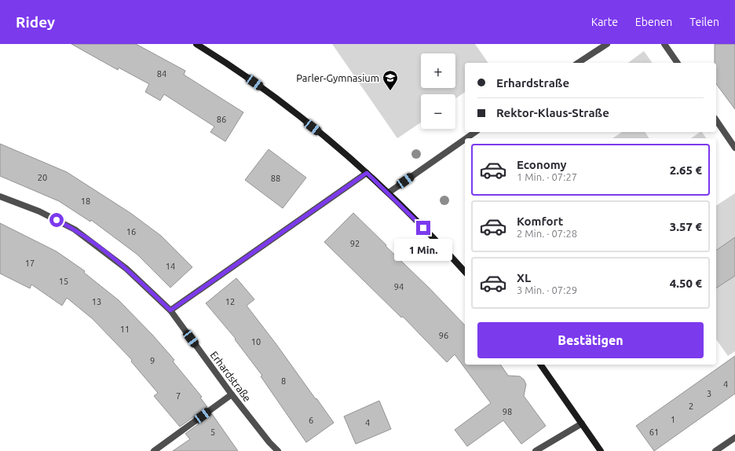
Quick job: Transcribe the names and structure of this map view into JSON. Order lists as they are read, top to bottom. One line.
{"streets":{"street":["Erhardstraße"]},"places":{"school or university":["Parler-Gymnasium"]},"house_numbers":["84","86","20","88","18","16","92","17","14","15","94","13","12","11","96","10","9","8","4","3","7","2","98","1","6","4","5","61"],"page":{"header":"Ridey","nav":["Karte","Ebenen","Teilen"],"map_buttons":["+","−"],"banner":["Erhardstraße","Rektor-Klaus-Straße"],"list":[{"name":"Economy","note":"1 Min. · 07:27","value":"2.65 €"},{"name":"Komfort","note":"2 Min. · 07:28","value":"3.57 €"},{"name":"XL","note":"3 Min. · 07:29","value":"4.50 €"}],"bubble":"1 Min.","buttons":"Bestätigen"}}
